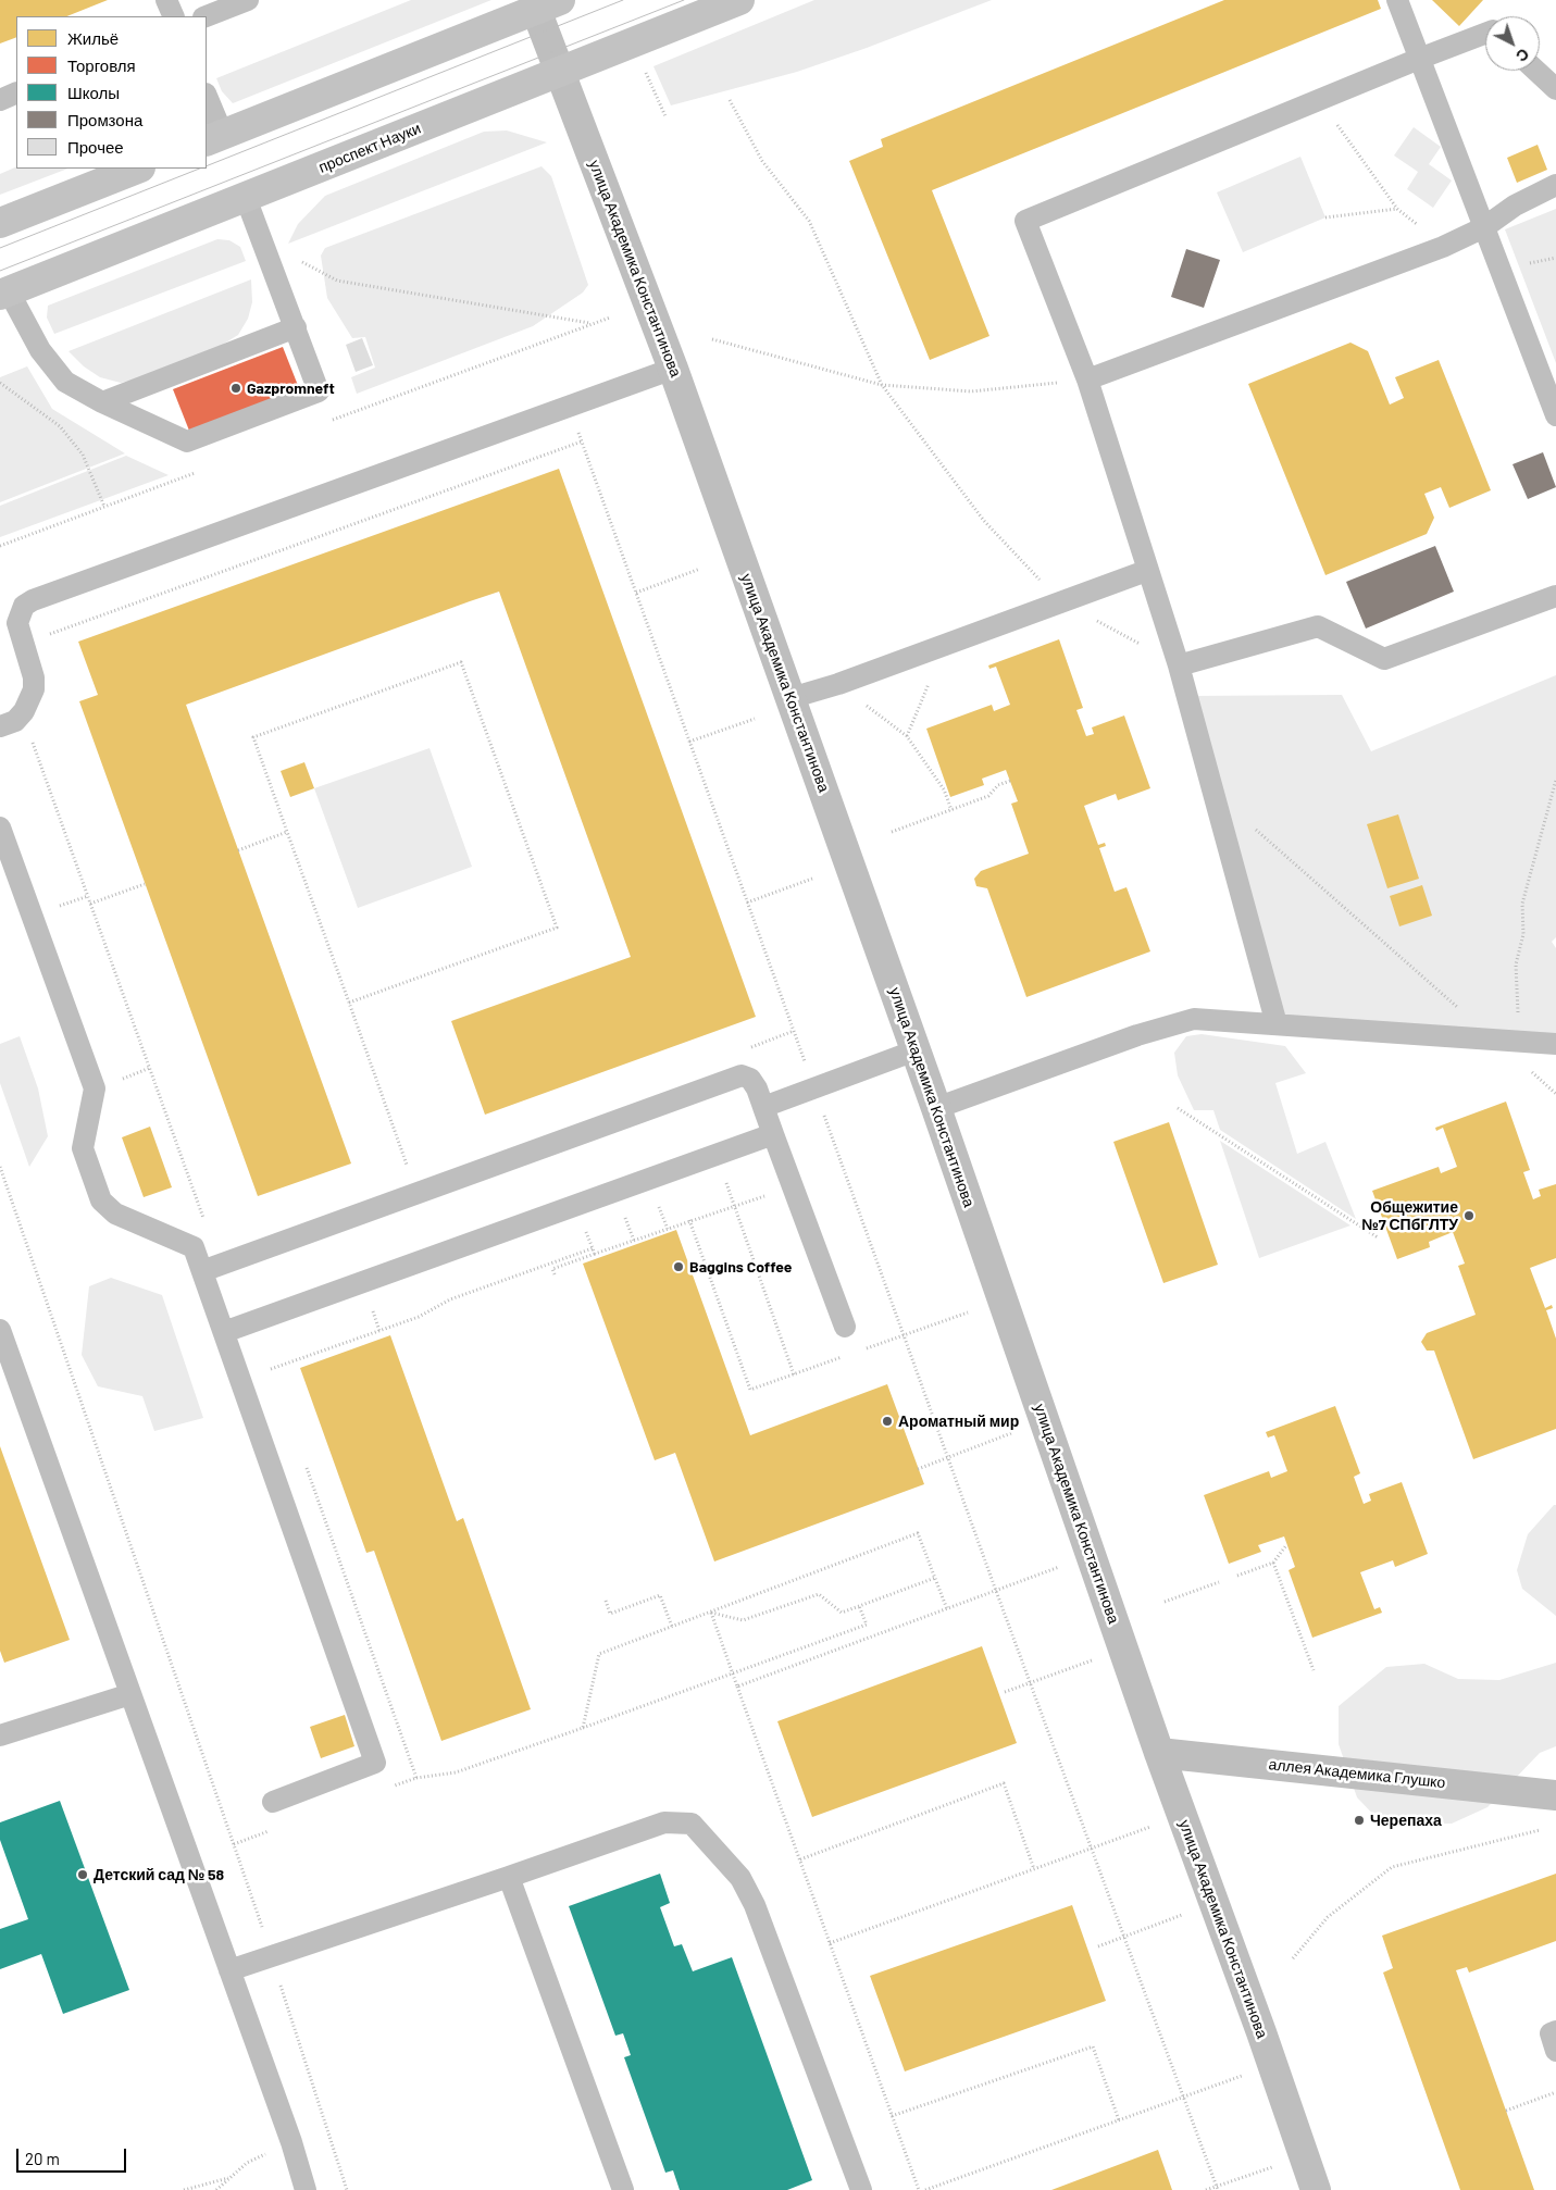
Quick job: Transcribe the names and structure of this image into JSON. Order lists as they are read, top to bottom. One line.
{"streets":{"main road":["проспект Науки"],"street":["улица Академика Константинова","аллея Академика Глушко"]},"crossings":[["проспект Науки","улица Академика Константинова"],["улица Академика Константинова","аллея Академика Глушко"]],"places":["Gazpromneft","Общежитие №7 СПбГЛТУ","Baggins Coffee","Ароматный мир","Черепаха","Детский сад № 58"],"legend":["Жильё","Торговля","Школы","Промзона","Прочее"],"scale_bar":"20 m","north":"bottom right"}
